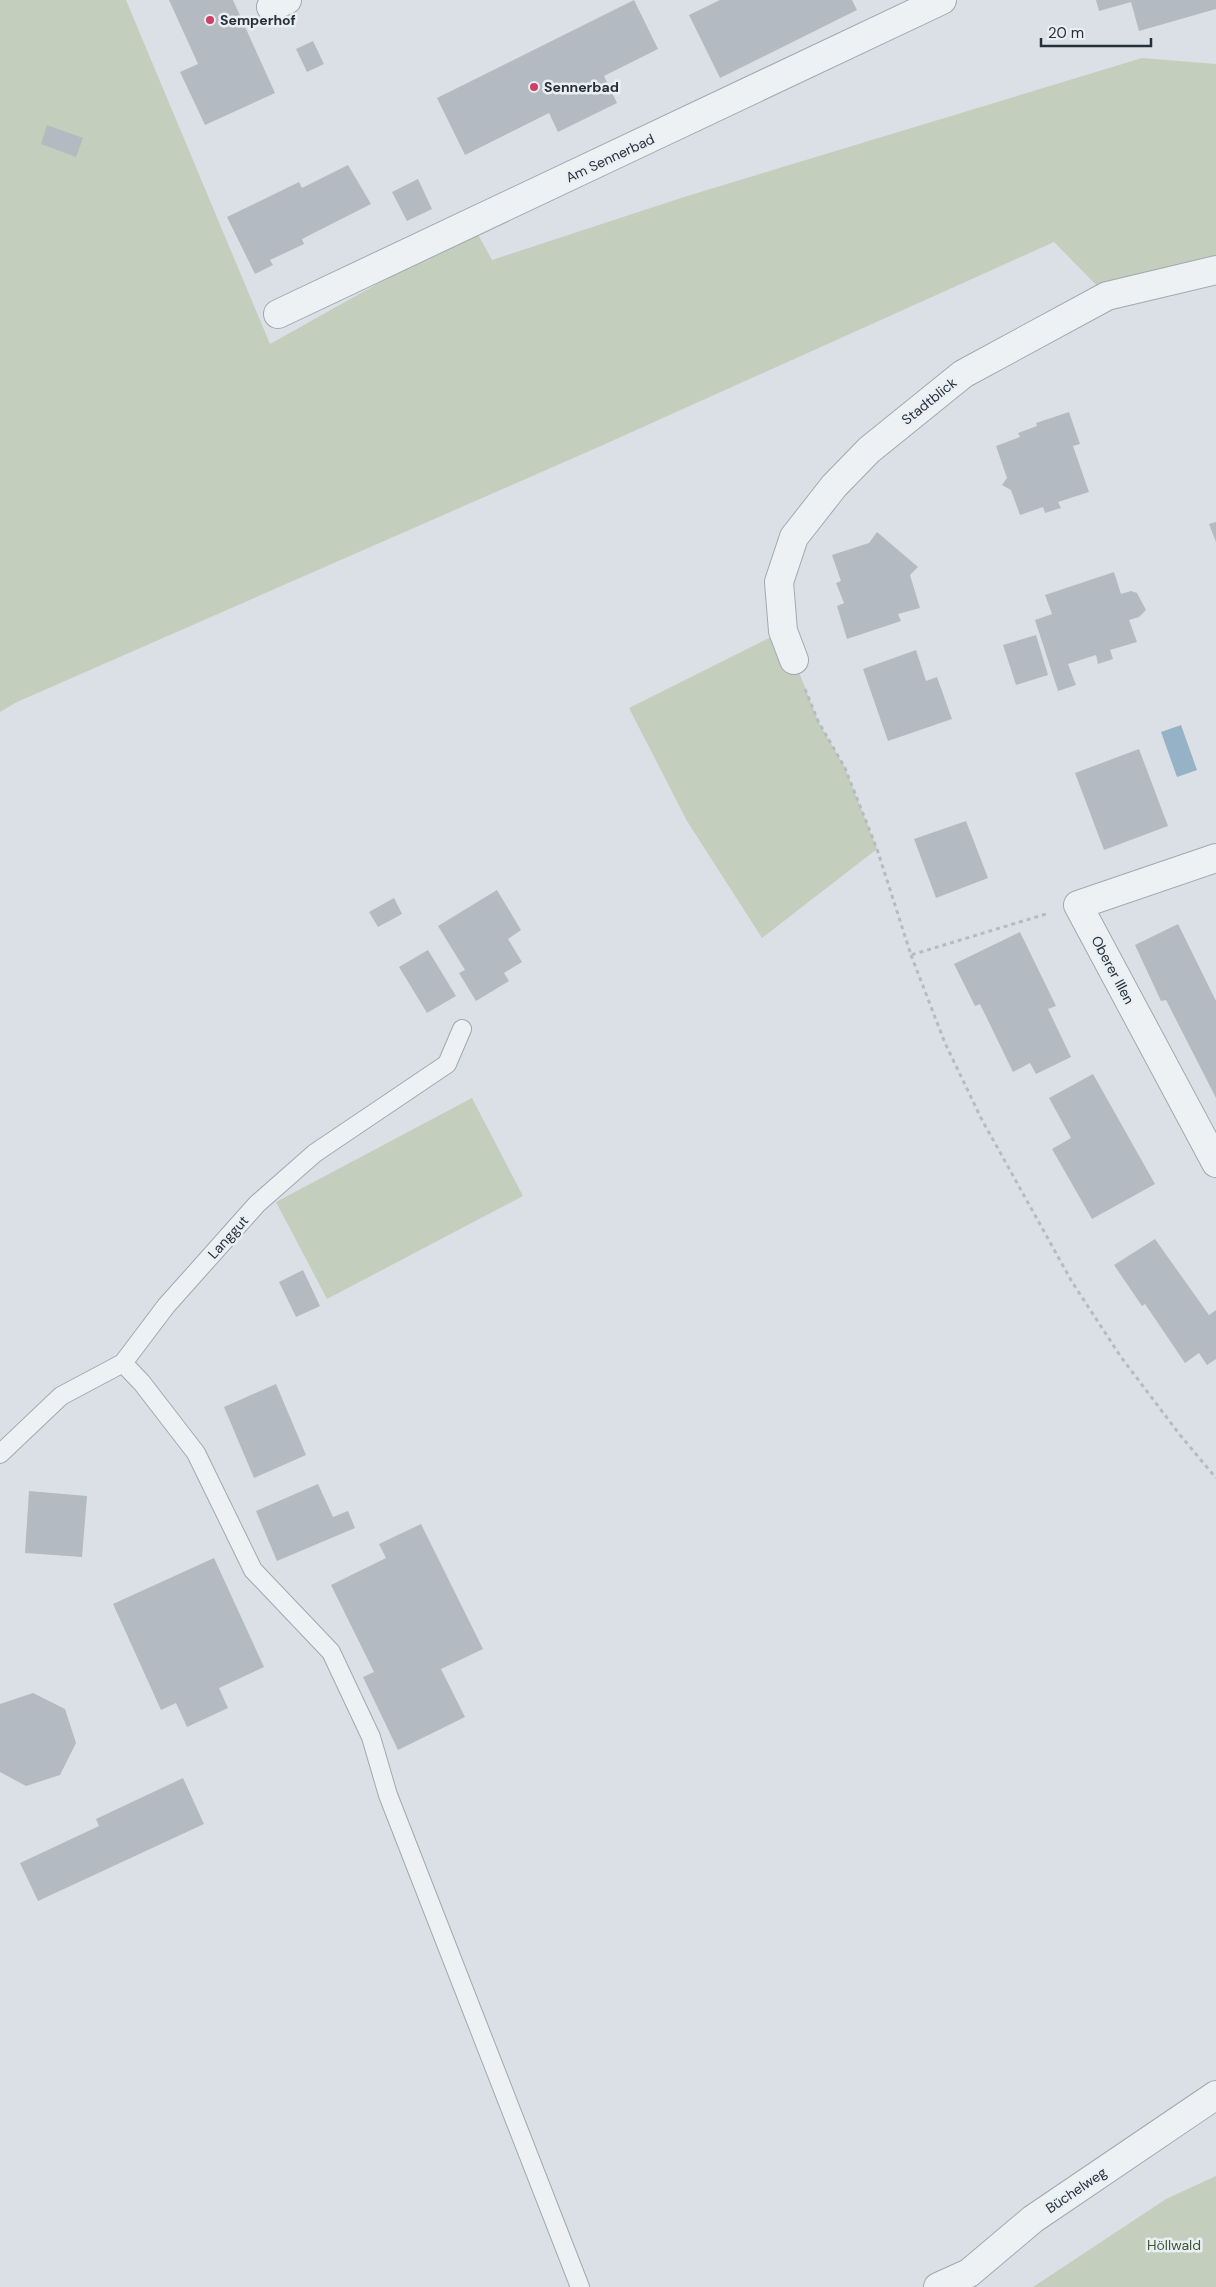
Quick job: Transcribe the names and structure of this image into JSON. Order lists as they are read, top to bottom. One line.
{"streets":{"street":["Am Sennerbad","Stadtblick","Oberer Illen","Büchelweg"],"lane":["Langgut"]},"parks":["Höllwald"],"places":["Semperhof","Sennerbad"],"scale_bar":"20 m"}
